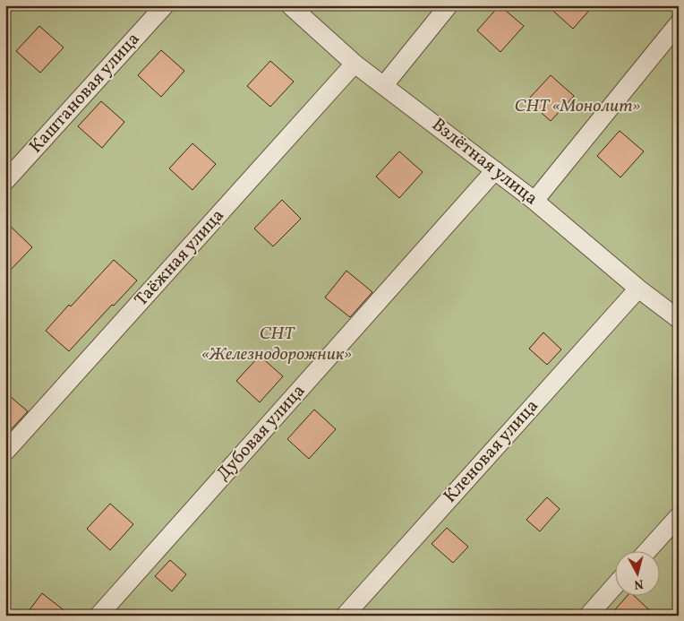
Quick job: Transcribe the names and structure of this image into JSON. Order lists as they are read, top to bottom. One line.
{"streets":{"street":["Каштановая улица","Взлётная улица","Таёжная улица","Дубовая улица","Кленовая улица"]},"crossings":[["Взлётная улица","Таёжная улица"],["Взлётная улица","Дубовая улица"],["Взлётная улица","Кленовая улица"]],"parks":["СНТ «Монолит»","СНТ «Железнодорожник»"],"north":"bottom"}
